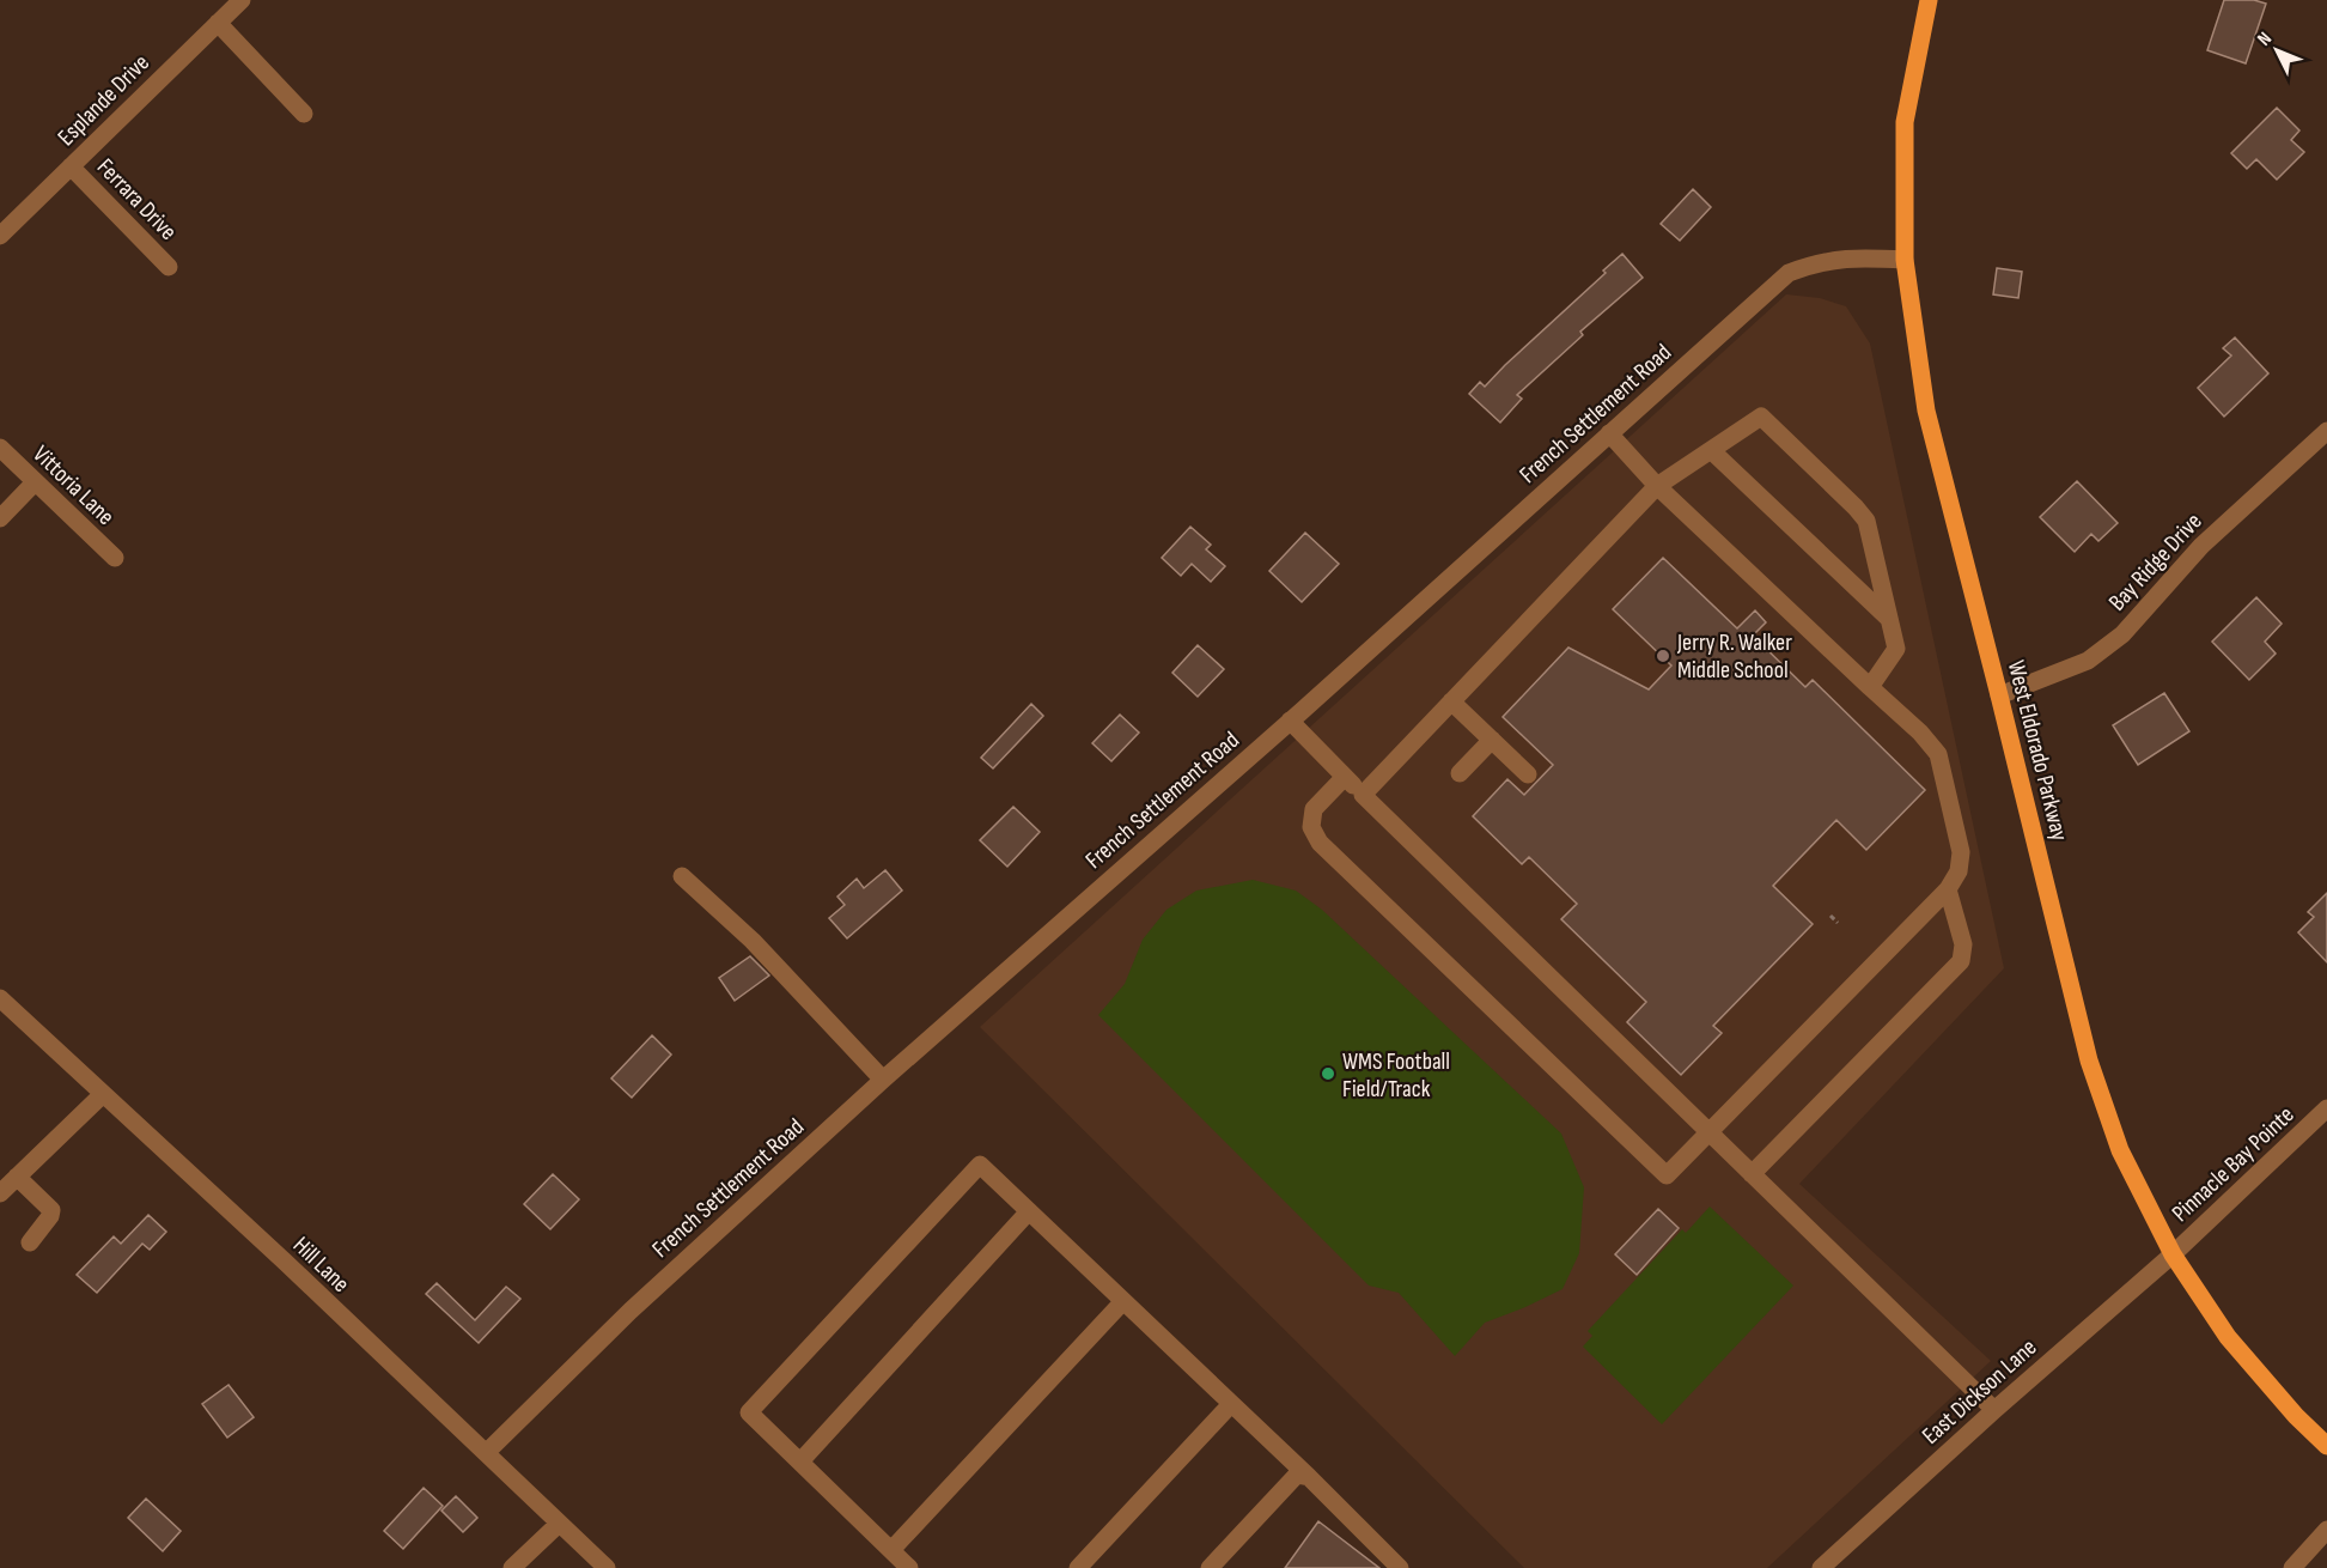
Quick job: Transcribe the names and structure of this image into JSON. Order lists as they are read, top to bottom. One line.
{"streets":{"main road":["West Eldorado Parkway"],"street":["Esplande Drive","Ferrara Drive","French Settlement Road","Vittoria Lane","Bay Ridge Drive","Pinnacle Bay Pointe","Hill Lane","East Dickson Lane"]},"crossings":[["Esplande Drive","Ferrara Drive"],["French Settlement Road","West Eldorado Parkway"],["French Settlement Road","Hill Lane"],["Bay Ridge Drive","West Eldorado Parkway"],["West Eldorado Parkway","Pinnacle Bay Pointe"],["West Eldorado Parkway","East Dickson Lane"],["Pinnacle Bay Pointe","East Dickson Lane"]],"places":["Jerry R. Walker Middle School","WMS Football Field/Track"],"north":"top left"}
